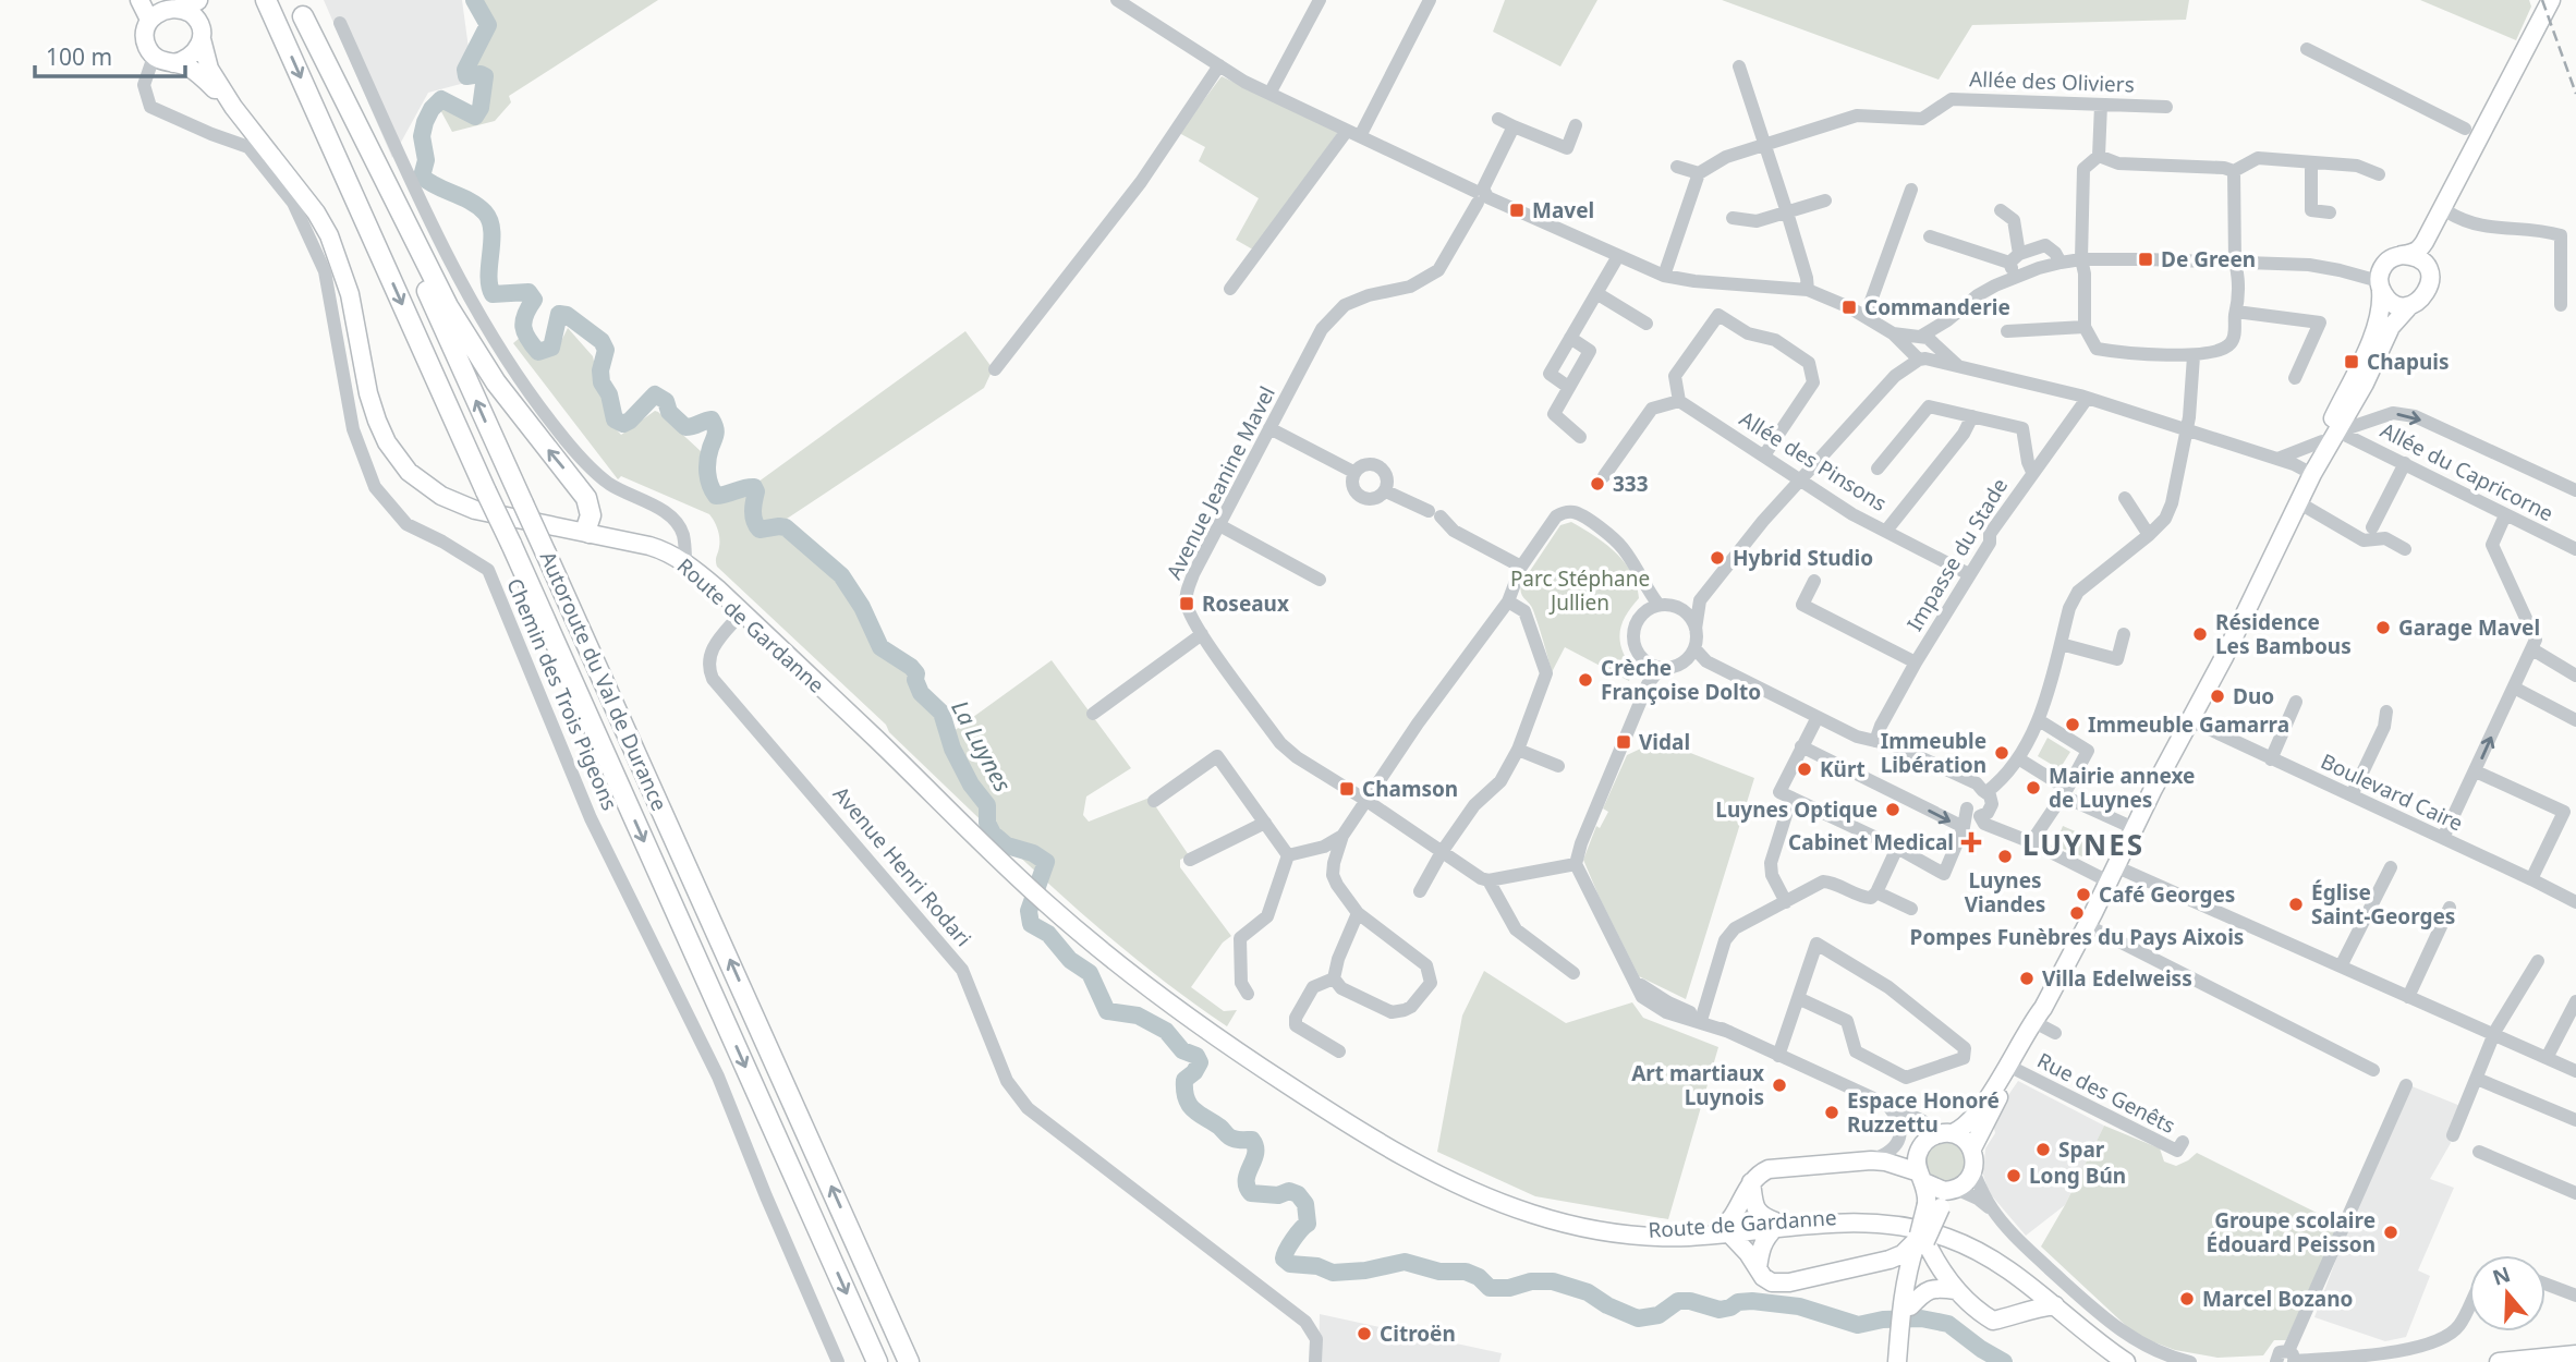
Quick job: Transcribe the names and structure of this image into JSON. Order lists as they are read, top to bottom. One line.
{"streets":{"highway":["Autoroute du Val de Durance"],"main road":["Route de Gardanne"],"street":["Allée des Oliviers","Allée des Pinsons","Allée du Capricorne","Avenue Jeanine Mavel","Impasse du Stade","Chemin des Trois Pigeons","Boulevard Caire","Avenue Henri Rodari","Rue des Genêts"]},"crossings":[["Allée des Pinsons","Impasse du Stade"],["Route de Gardanne","Avenue Henri Rodari"]],"districts":["LUYNES"],"water":["La Luynes"],"parks":["Parc Stéphane Jullien"],"places":{"transit":["Mavel","De Green","Commanderie","Chapuis","Roseaux","Vidal","Chamson"],"other":["333","Hybrid Studio","Garage Mavel","Résidence Les Bambous","Crèche Françoise Dolto","Duo","Immeuble Gamarra","Immeuble Libération","Kürt","Mairie annexe de Luynes","Luynes Optique","Luynes Viandes","Café Georges","Église Saint-Georges","Pompes Funèbres du Pays Aixois","Villa Edelweiss","Art martiaux Luynois","Espace Honoré Ruzzettu","Spar","Long Bún","Groupe scolaire Édouard Peisson","Marcel Bozano","Citroën"],"health":["Cabinet Medical"]},"scale_bar":"100 m","north":"top"}
